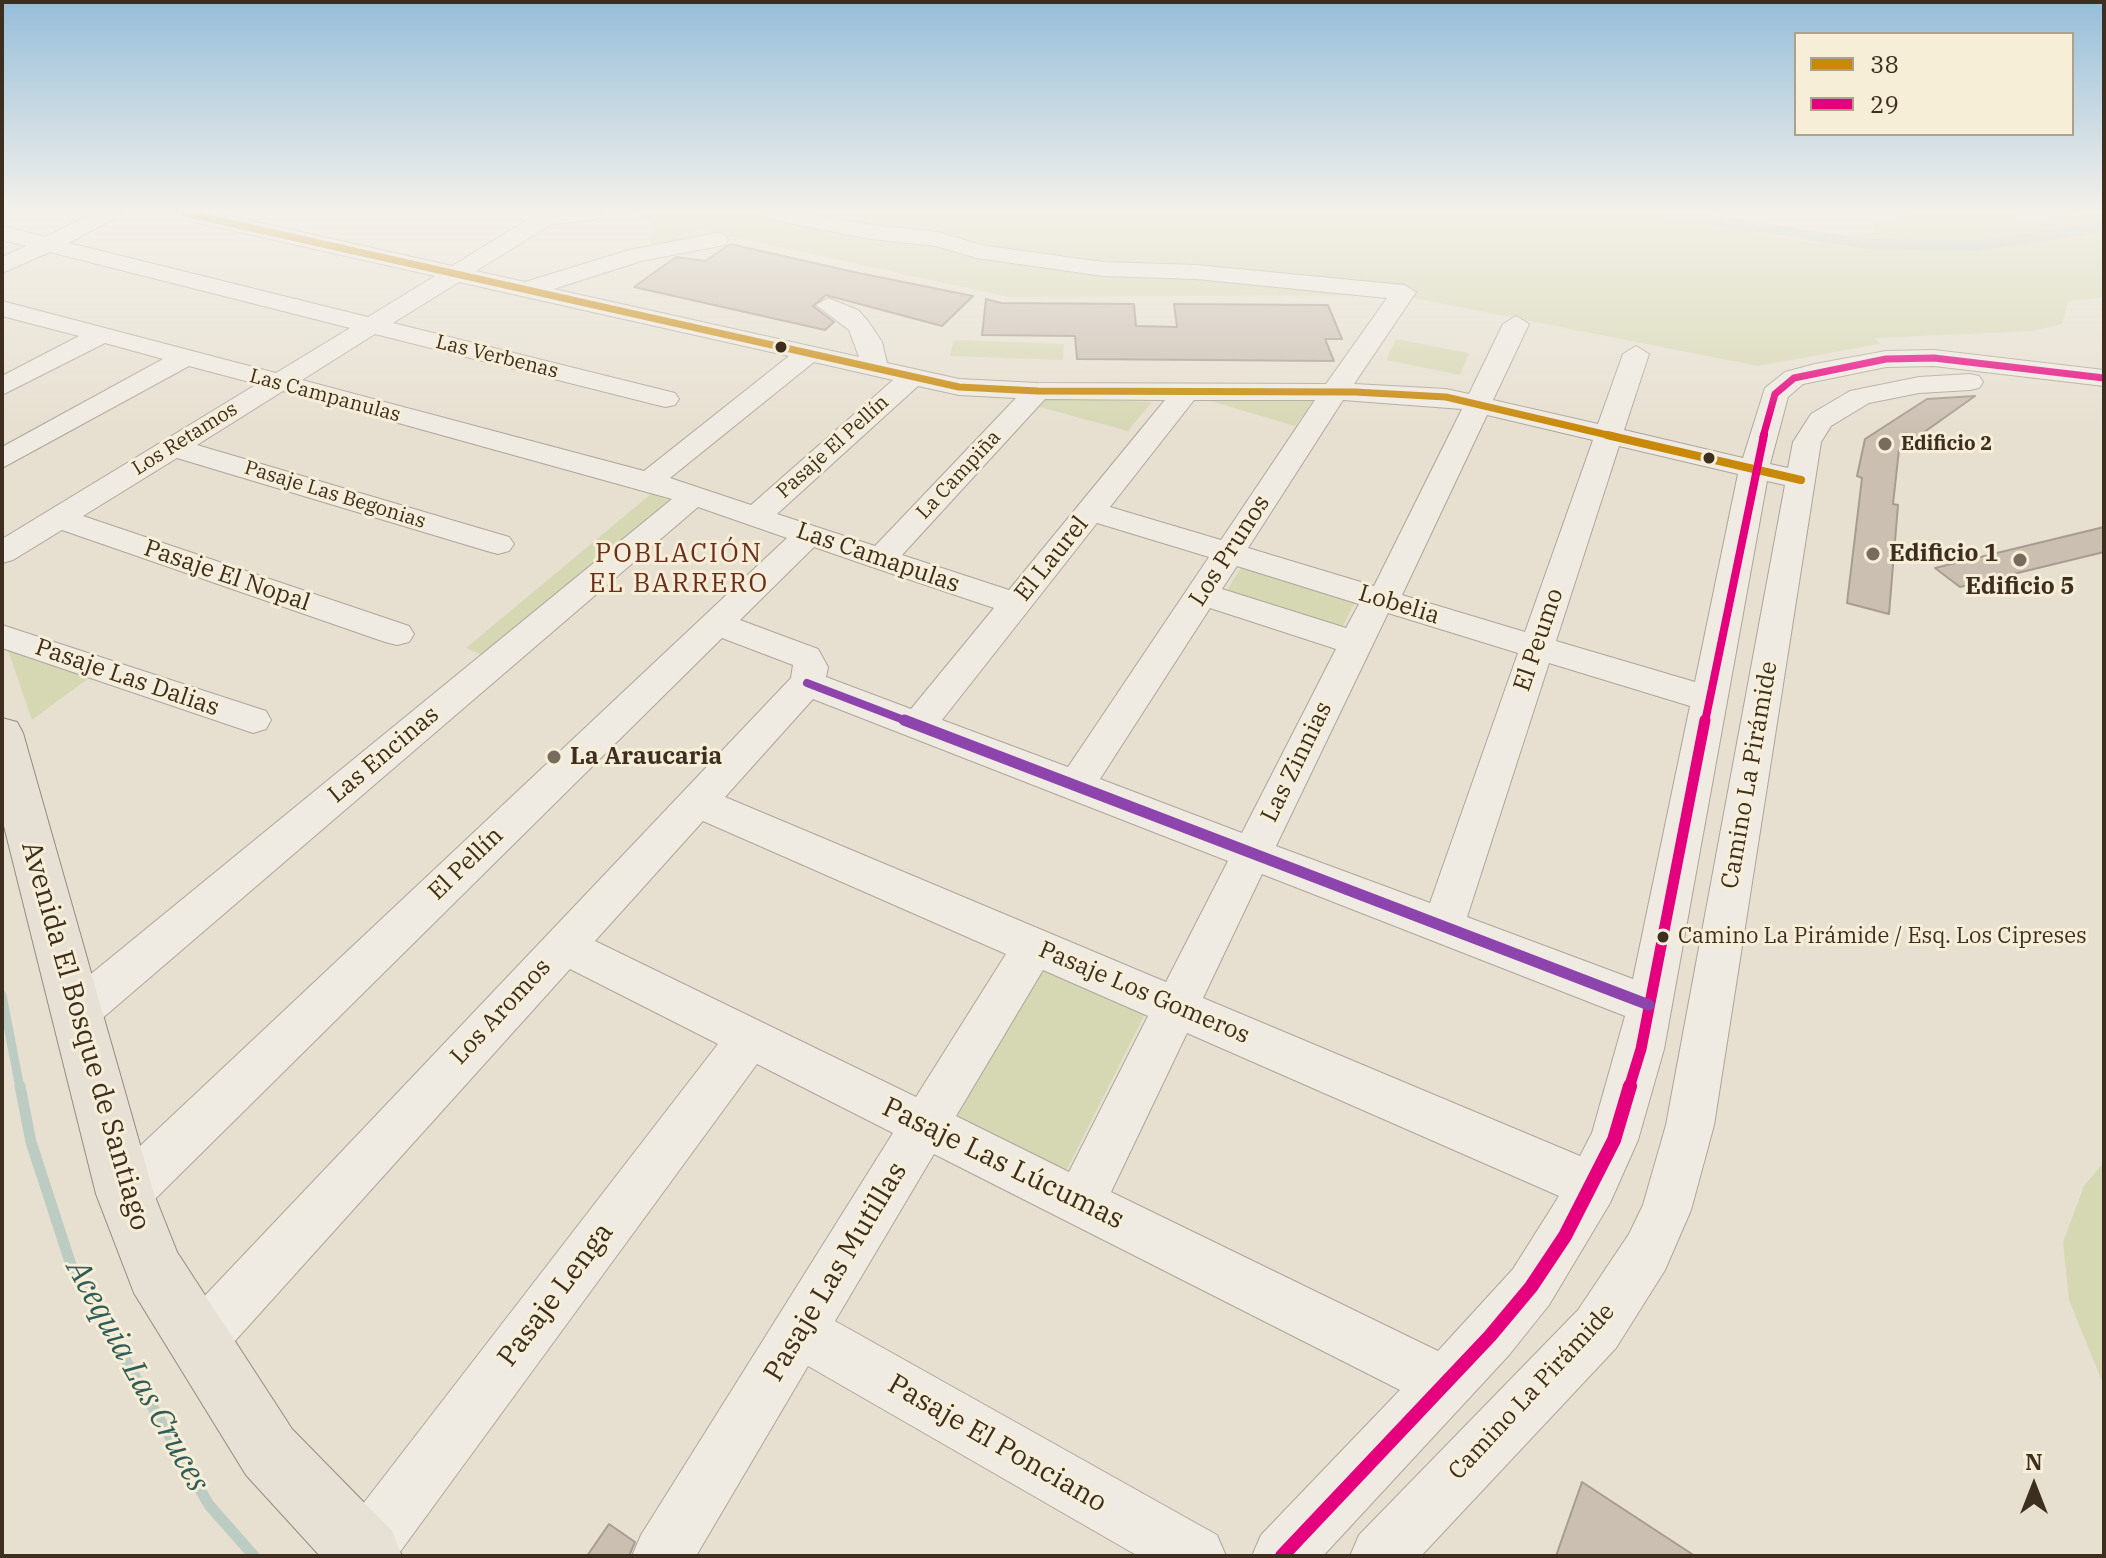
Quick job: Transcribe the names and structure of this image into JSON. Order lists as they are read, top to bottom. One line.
{"streets":{"main road":["Avenida El Bosque de Santiago"],"street":["Las Verbenas","Las Campanulas","Los Retamos","Pasaje El Pellín","La Campiña","Pasaje Las Begonias","Los Prunos","Las Camapulas","El Laurel","Pasaje El Nopal","Lobelia","El Peumo","Pasaje Las Dalias","Las Encinas","Las Zinnias","Camino La Pirámide","El Pellín","Pasaje Los Gomeros","Los Aromos","Pasaje Las Lúcumas","Pasaje Las Mutillas","Pasaje Lenga","Pasaje El Ponciano"]},"crossings":[["Las Verbenas","Los Retamos"],["Las Campanulas","Los Retamos"],["Las Campanulas","Las Camapulas"],["Los Retamos","Pasaje Las Begonias"],["Los Retamos","Pasaje El Nopal"],["Pasaje El Pellín","Las Camapulas"],["La Campiña","Las Camapulas"],["Los Prunos","Lobelia"],["Las Camapulas","El Laurel"],["Las Camapulas","Las Encinas"],["Las Camapulas","El Pellín"],["El Laurel","Lobelia"],["Lobelia","El Peumo"],["Lobelia","Las Zinnias"],["Las Encinas","Avenida El Bosque de Santiago"],["Las Zinnias","Pasaje Los Gomeros"],["Las Zinnias","Pasaje Las Lúcumas"],["El Pellín","Avenida El Bosque de Santiago"],["Pasaje Los Gomeros","Los Aromos"],["Pasaje Los Gomeros","Pasaje Las Mutillas"],["Los Aromos","Avenida El Bosque de Santiago"],["Los Aromos","Pasaje Las Lúcumas"],["Avenida El Bosque de Santiago","Pasaje Lenga"],["Pasaje Las Lúcumas","Pasaje Las Mutillas"],["Pasaje Las Lúcumas","Pasaje Lenga"],["Pasaje Las Mutillas","Pasaje El Ponciano"]],"districts":["POBLACIÓN EL BARRERO"],"water":["Acequia Las Cruces"],"places":["Edificio 2","Edificio 1","Edificio 5","La Araucaria","Camino La Pirámide / Esq. Los Cipreses"],"lines":["transit line 38","transit line 29"],"legend":["38","29"],"north":"top"}
